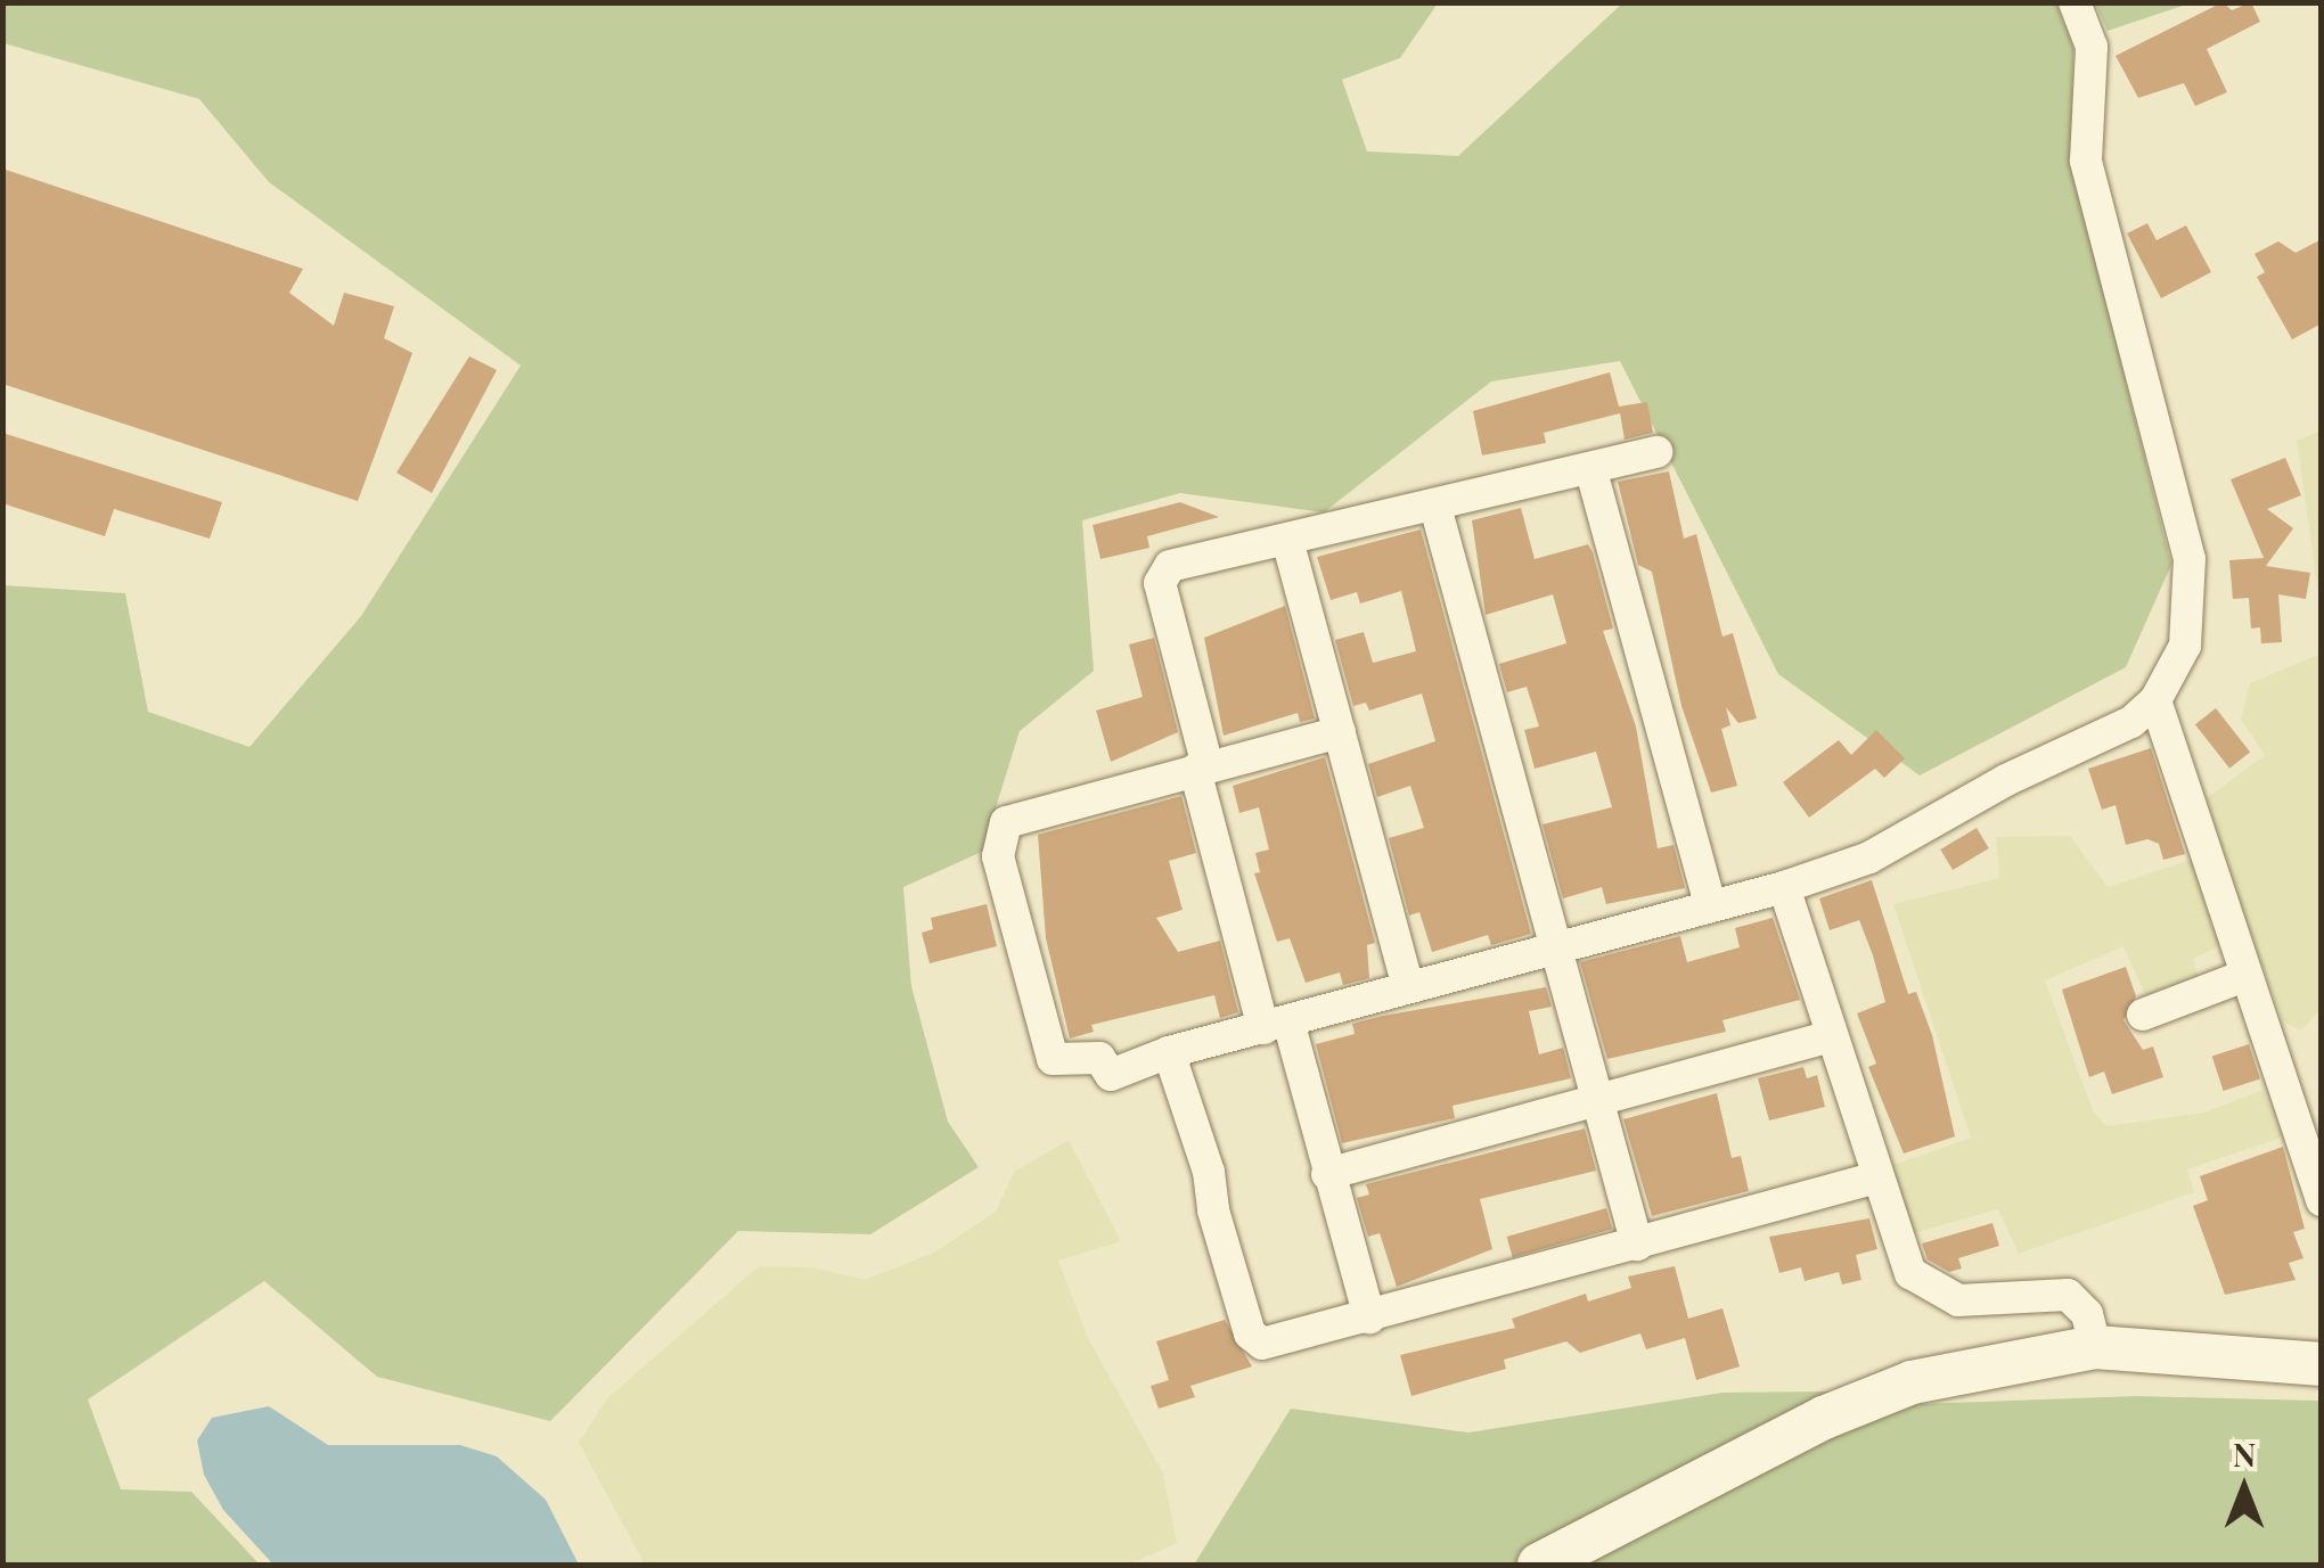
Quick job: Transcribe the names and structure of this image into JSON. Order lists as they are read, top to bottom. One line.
{"north":"top"}
